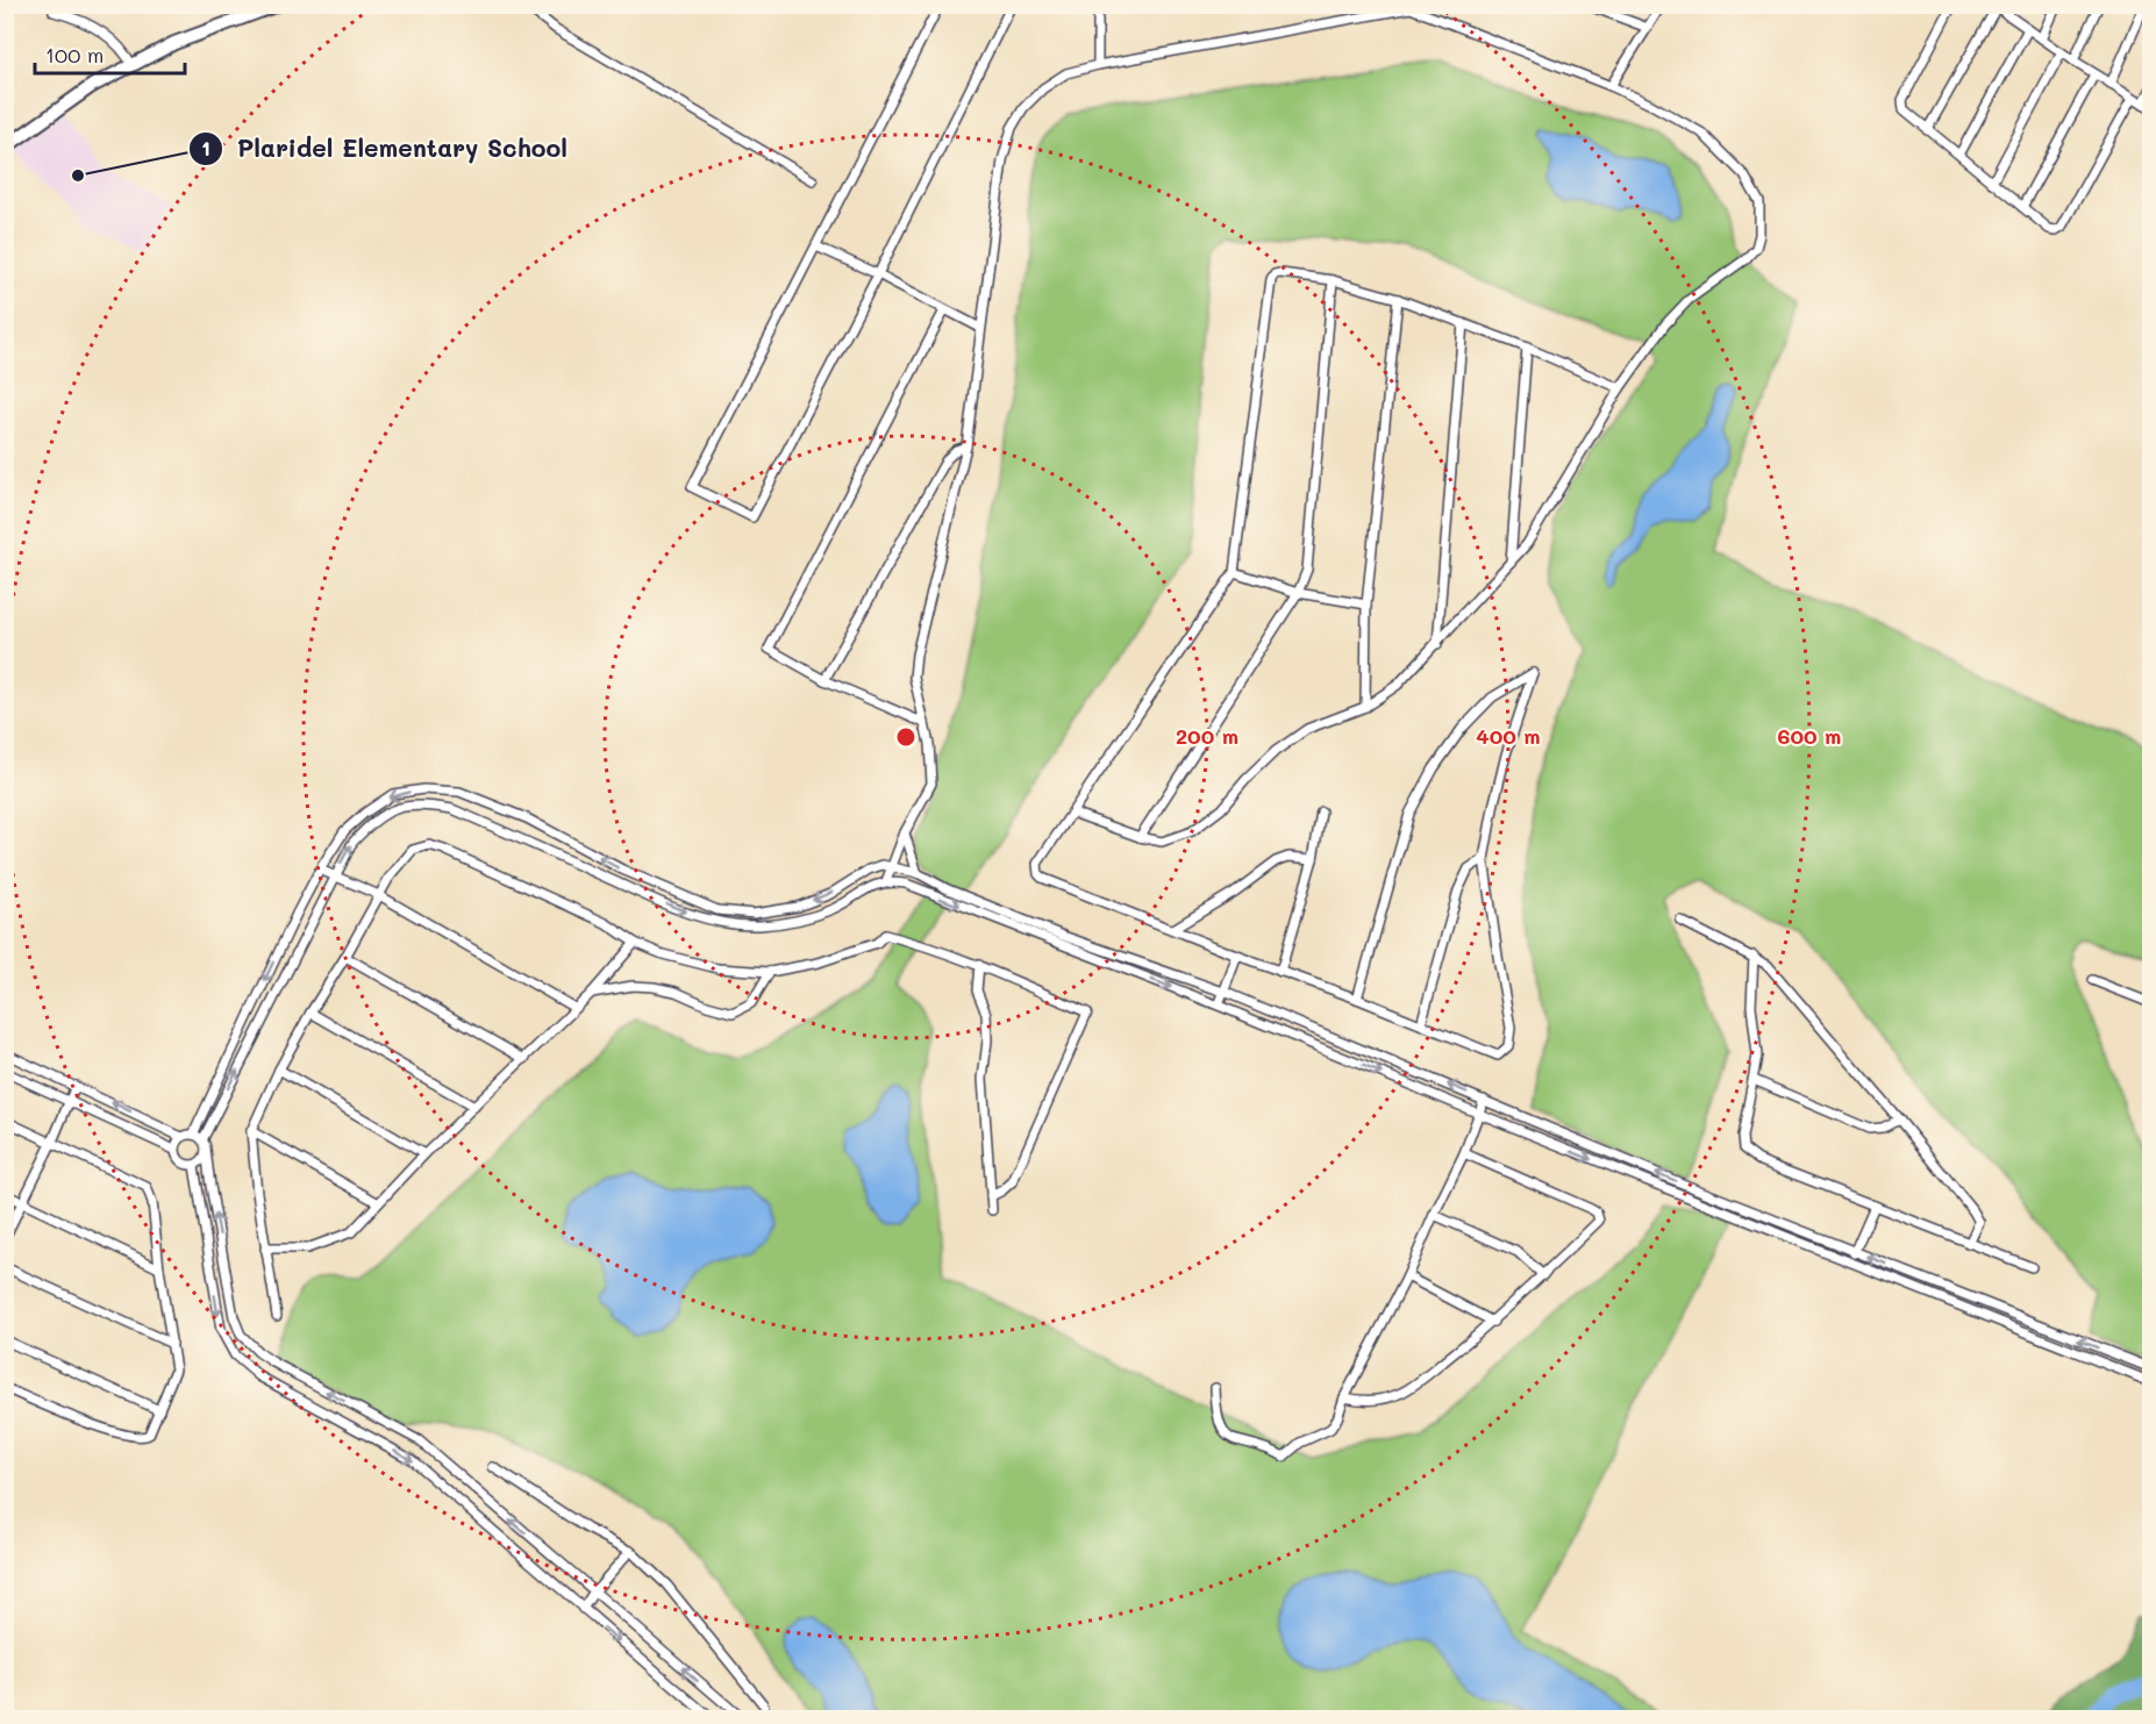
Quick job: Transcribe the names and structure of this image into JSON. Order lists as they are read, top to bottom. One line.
{"places":["Plaridel Elementary School"],"scale_bar":"100 m","rings":["200 m","400 m","600 m"]}
